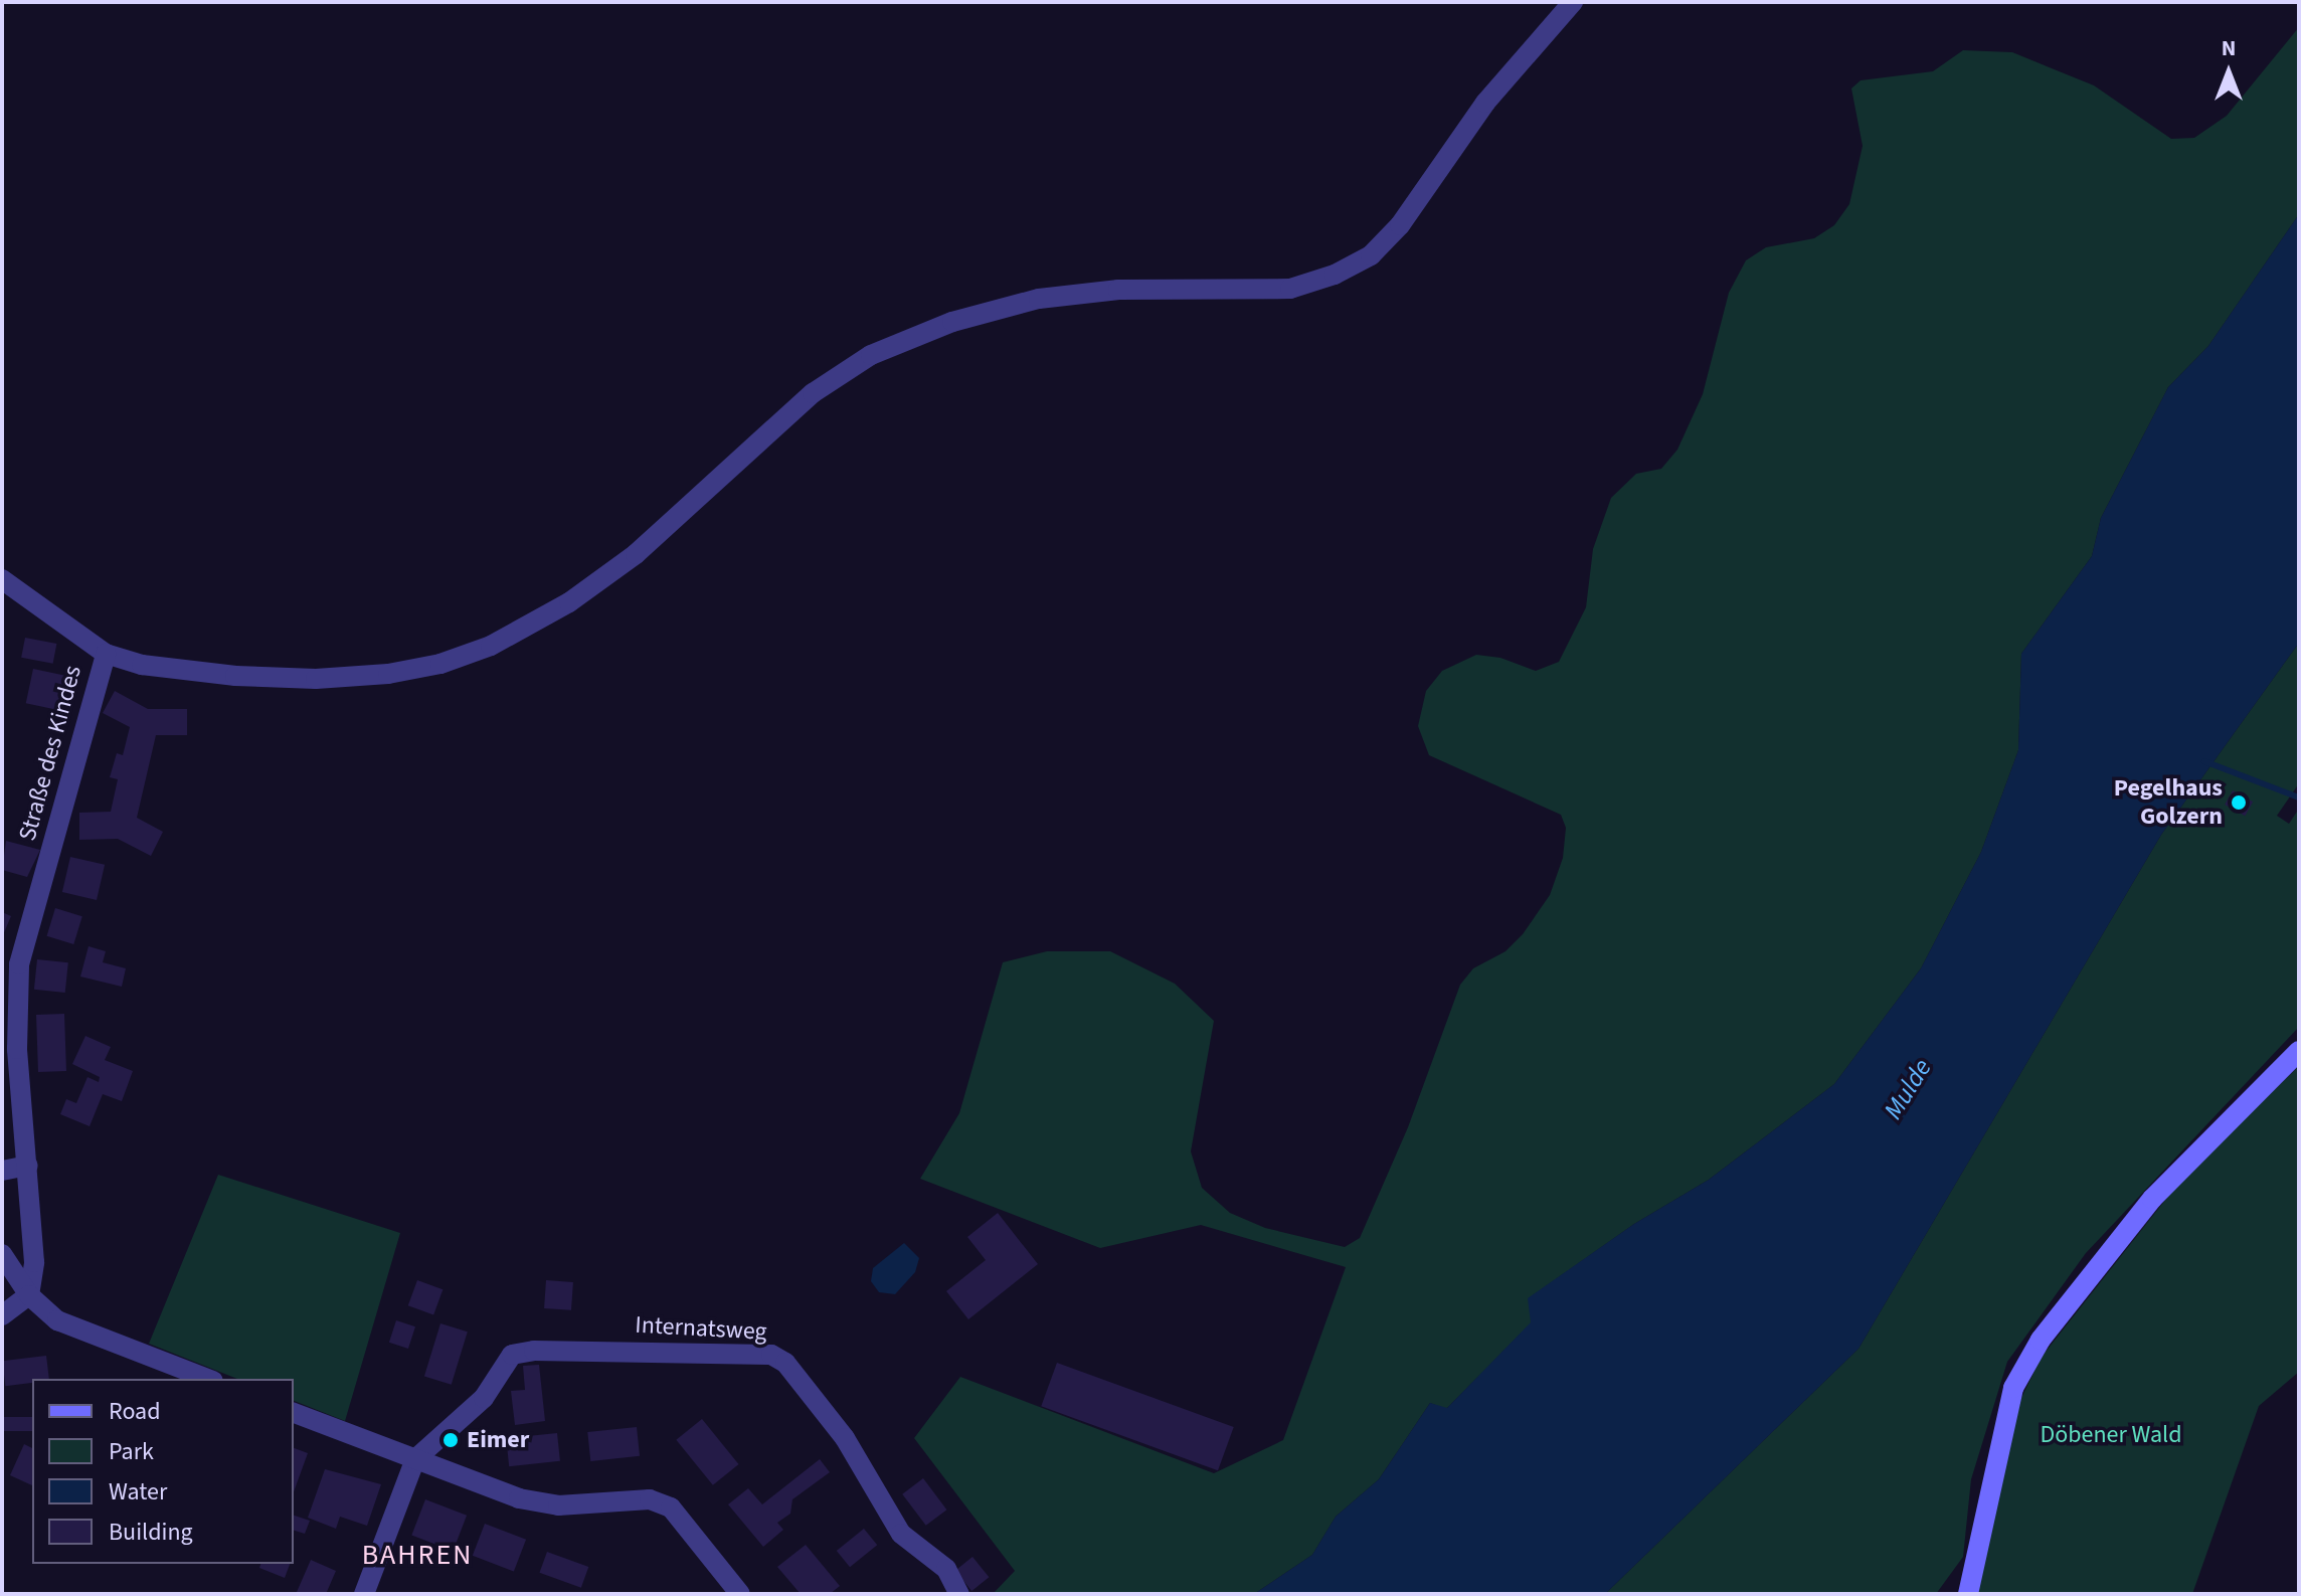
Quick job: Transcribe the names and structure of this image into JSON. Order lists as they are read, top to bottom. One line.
{"streets":{"street":["Straße des Kindes","Internatsweg"]},"districts":["BAHREN"],"water":["Mulde"],"parks":["Döbener Wald"],"places":["Pegelhaus Golzern","Eimer"],"legend":["Road","Park","Water","Building"],"north":"top"}
